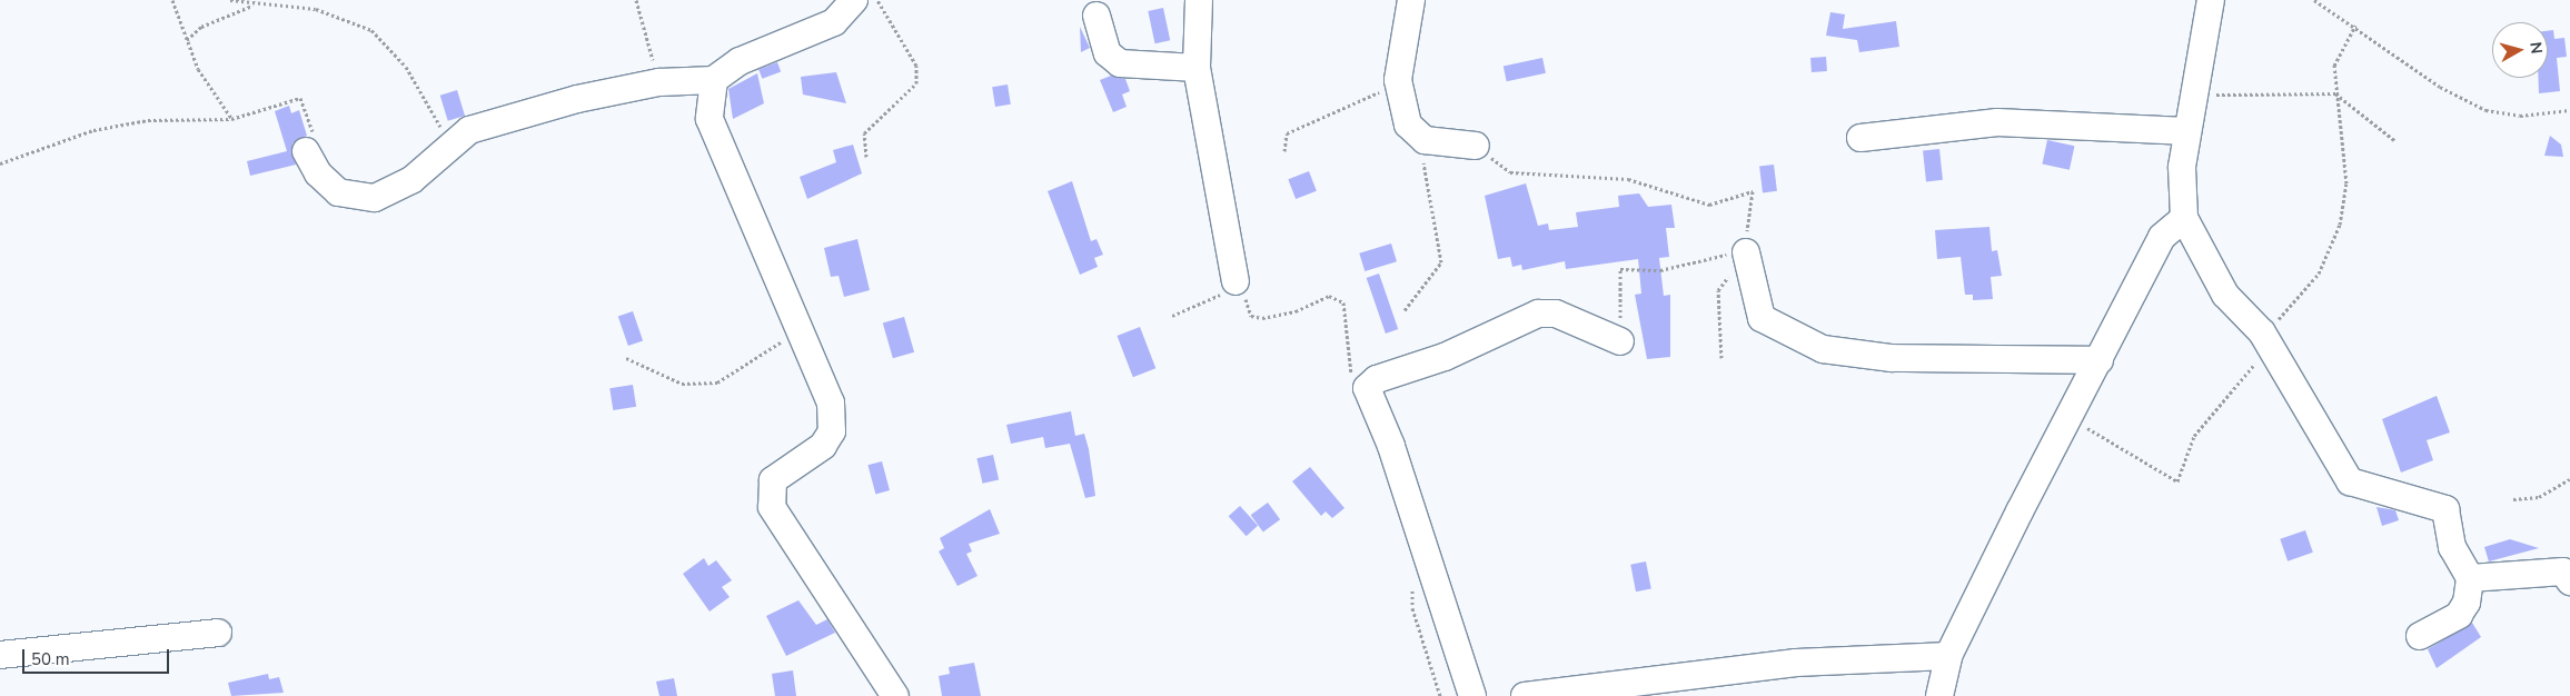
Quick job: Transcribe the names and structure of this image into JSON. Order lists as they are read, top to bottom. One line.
{"scale_bar":"50 m","north":"right"}
